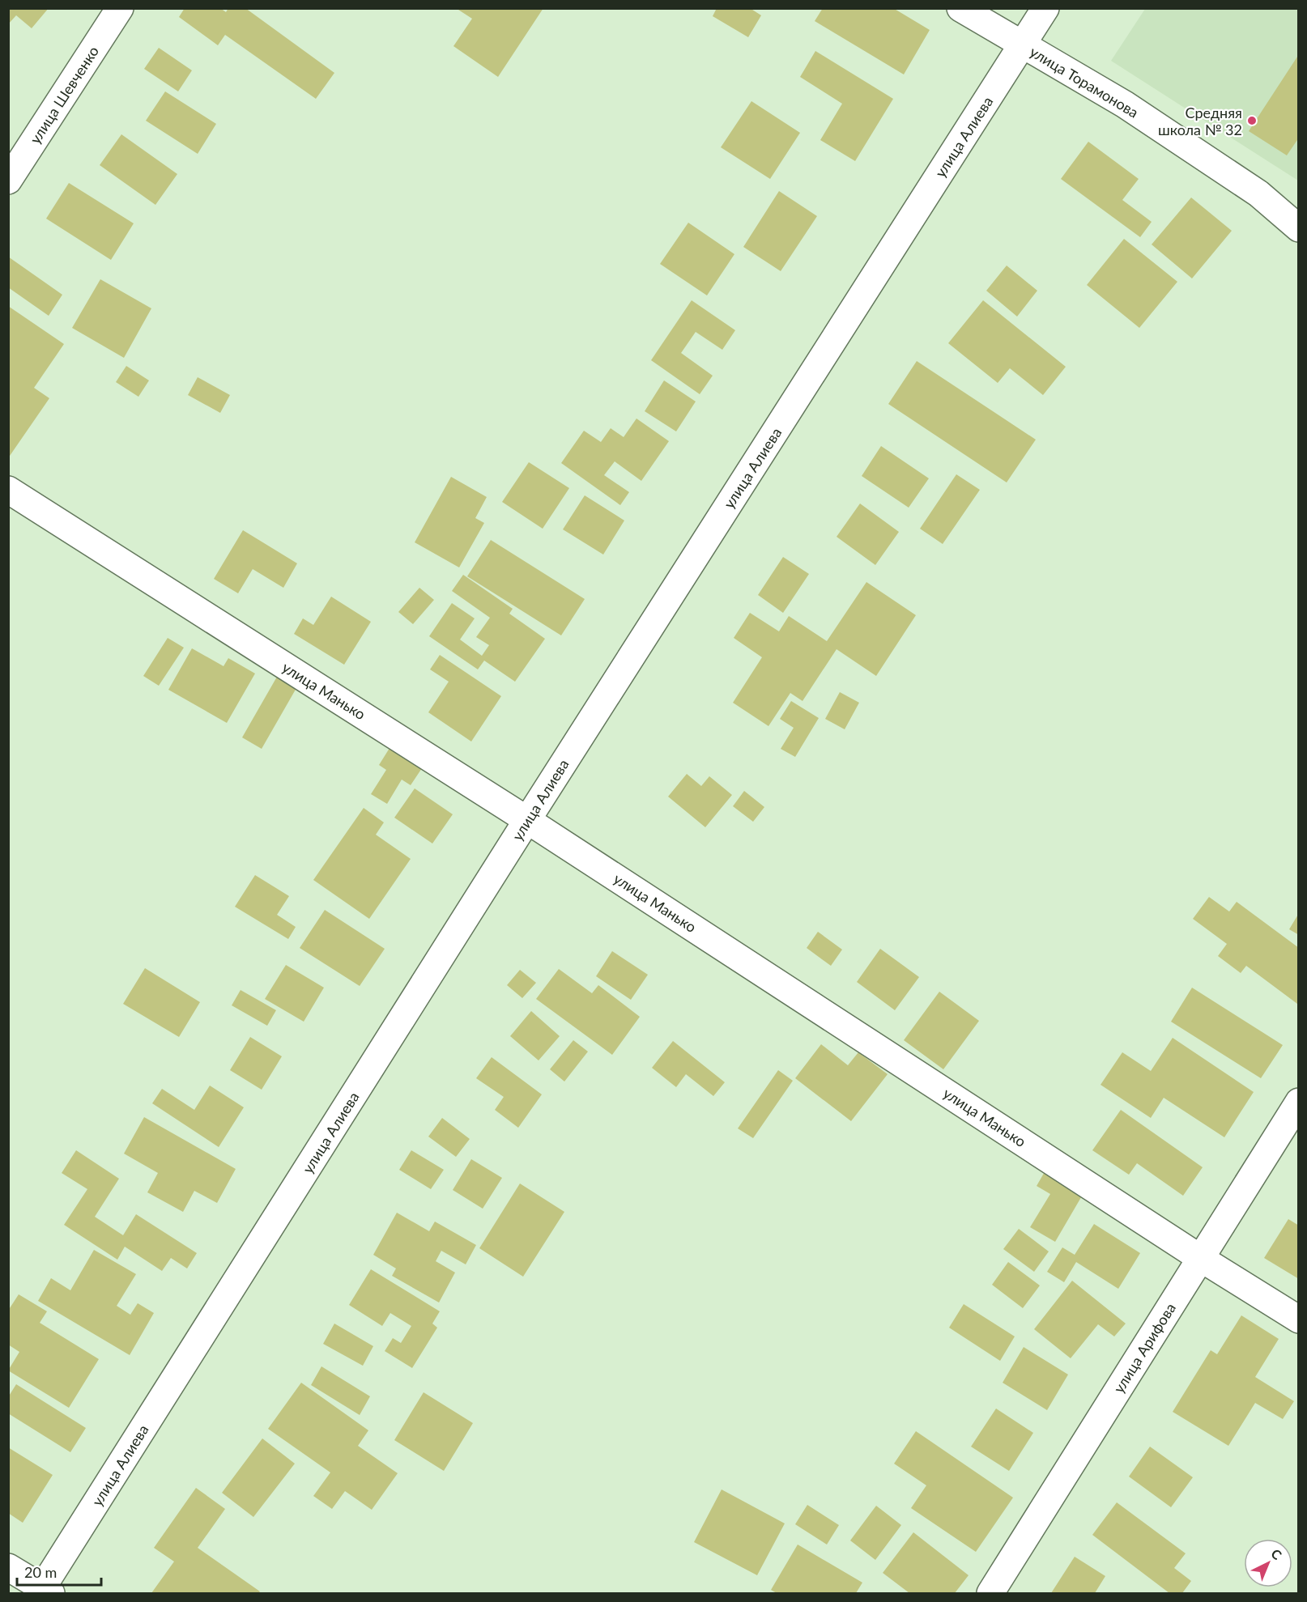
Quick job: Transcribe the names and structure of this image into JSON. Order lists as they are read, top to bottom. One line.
{"streets":{"street":["улица Торамонова","улица Шевченко","улица Алиева","улица Манько","улица Арифова"]},"crossings":[["улица Торамонова","улица Алиева"],["улица Алиева","улица Манько"],["улица Манько","улица Арифова"]],"places":["Средняя школа № 32"],"scale_bar":"20 m","north":"top right"}
